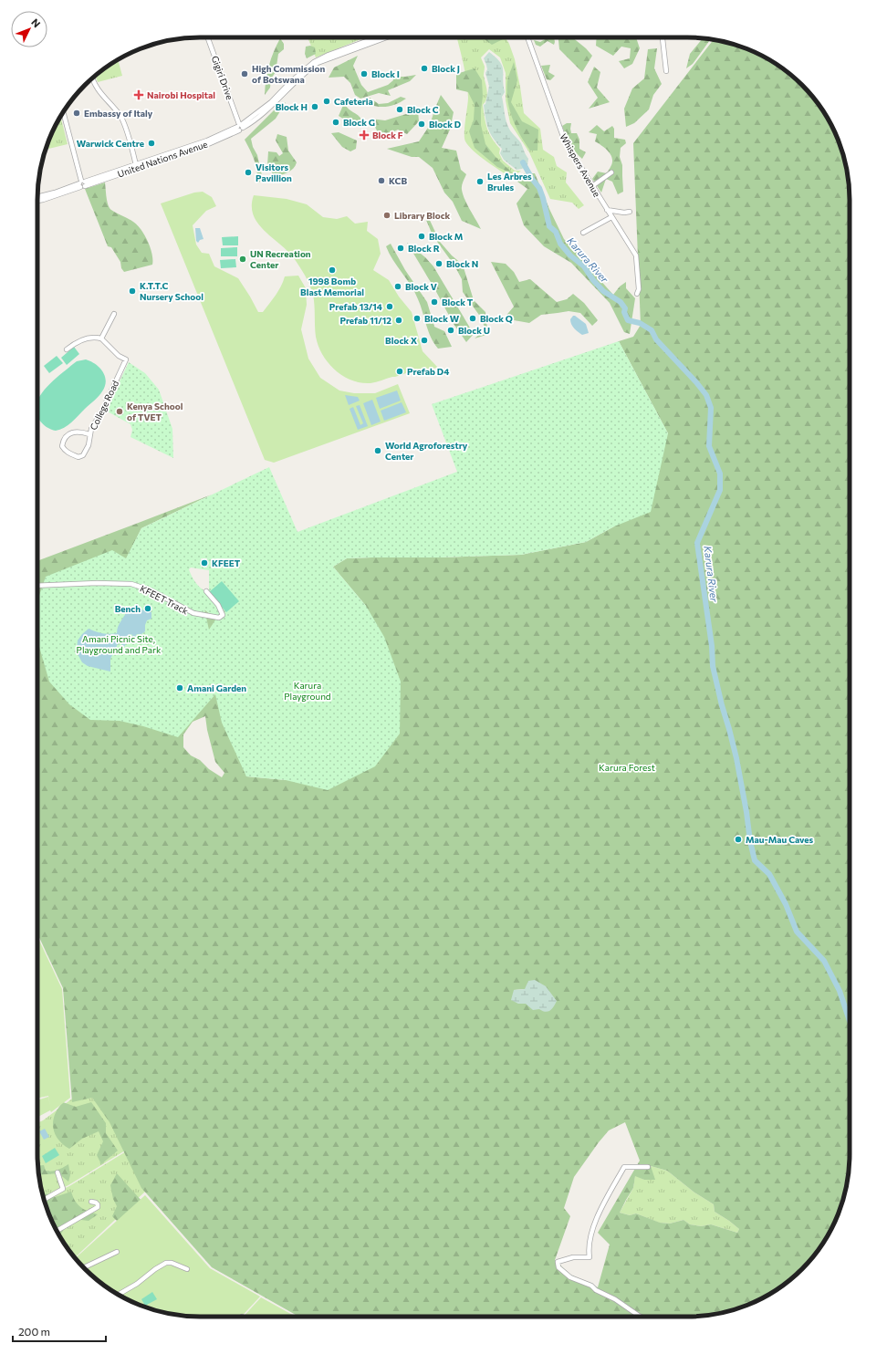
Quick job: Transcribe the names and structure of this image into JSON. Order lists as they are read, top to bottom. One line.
{"streets":{"street":["Gigiri Drive","United Nations Avenue","Whispers Avenue","College Road","KFEET Track"]},"crossings":[["Gigiri Drive","United Nations Avenue"]],"water":["Karura River"],"parks":["Amani Picnic Site, Playground and Park","Karura Playground","Karura Forest"],"places":{"other":["Block J","High Commission of Botswana","Block I","Cafeteria","Block H","Block C","Embassy of Italy","Block G","Block D","Warwick Centre","Visitors Pavillion","KCB","Les Arbres Brules","Library Block","Block M","Block R","UN Recreation Center","Block N","1998 Bomb Blast Memorial","Block V","K.T.T.C Nursery School","Block T","Prefab 13/14","Block W","Block Q","Prefab 11/12","Block U","Block X","Prefab D4","Kenya School of TVET","World Agroforestry Center","KFEET","Bench","Amani Garden","Mau-Mau Caves"],"health":["Nairobi Hospital","Block F"]},"scale_bar":"200 m","north":"top right"}
